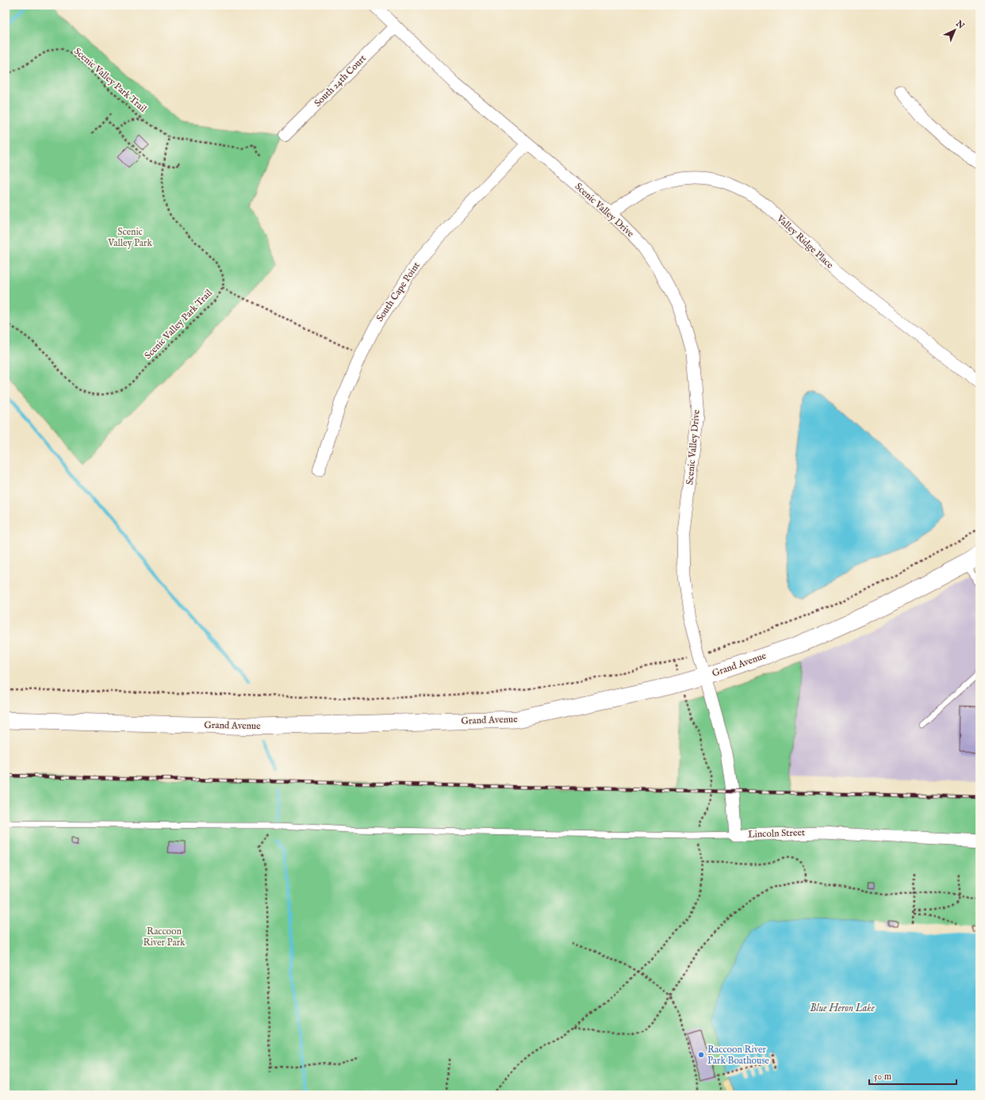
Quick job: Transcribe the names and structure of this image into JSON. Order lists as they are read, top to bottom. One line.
{"streets":{"main road":["Grand Avenue"],"street":["South 24th Court","Scenic Valley Drive","Valley Ridge Place","South Cape Point","Lincoln Street"],"path":["Scenic Valley Park Trail"]},"crossings":[["South 24th Court","Scenic Valley Drive"],["Scenic Valley Drive","Valley Ridge Place"],["Scenic Valley Drive","South Cape Point"],["Scenic Valley Drive","Grand Avenue"],["Scenic Valley Drive","Lincoln Street"],["Grand Avenue","Lincoln Street"]],"water":["Blue Heron Lake"],"parks":["Scenic Valley Park","Raccoon River Park"],"places":["Raccoon River Park Boathouse"],"scale_bar":"50 m","north":"top right"}
